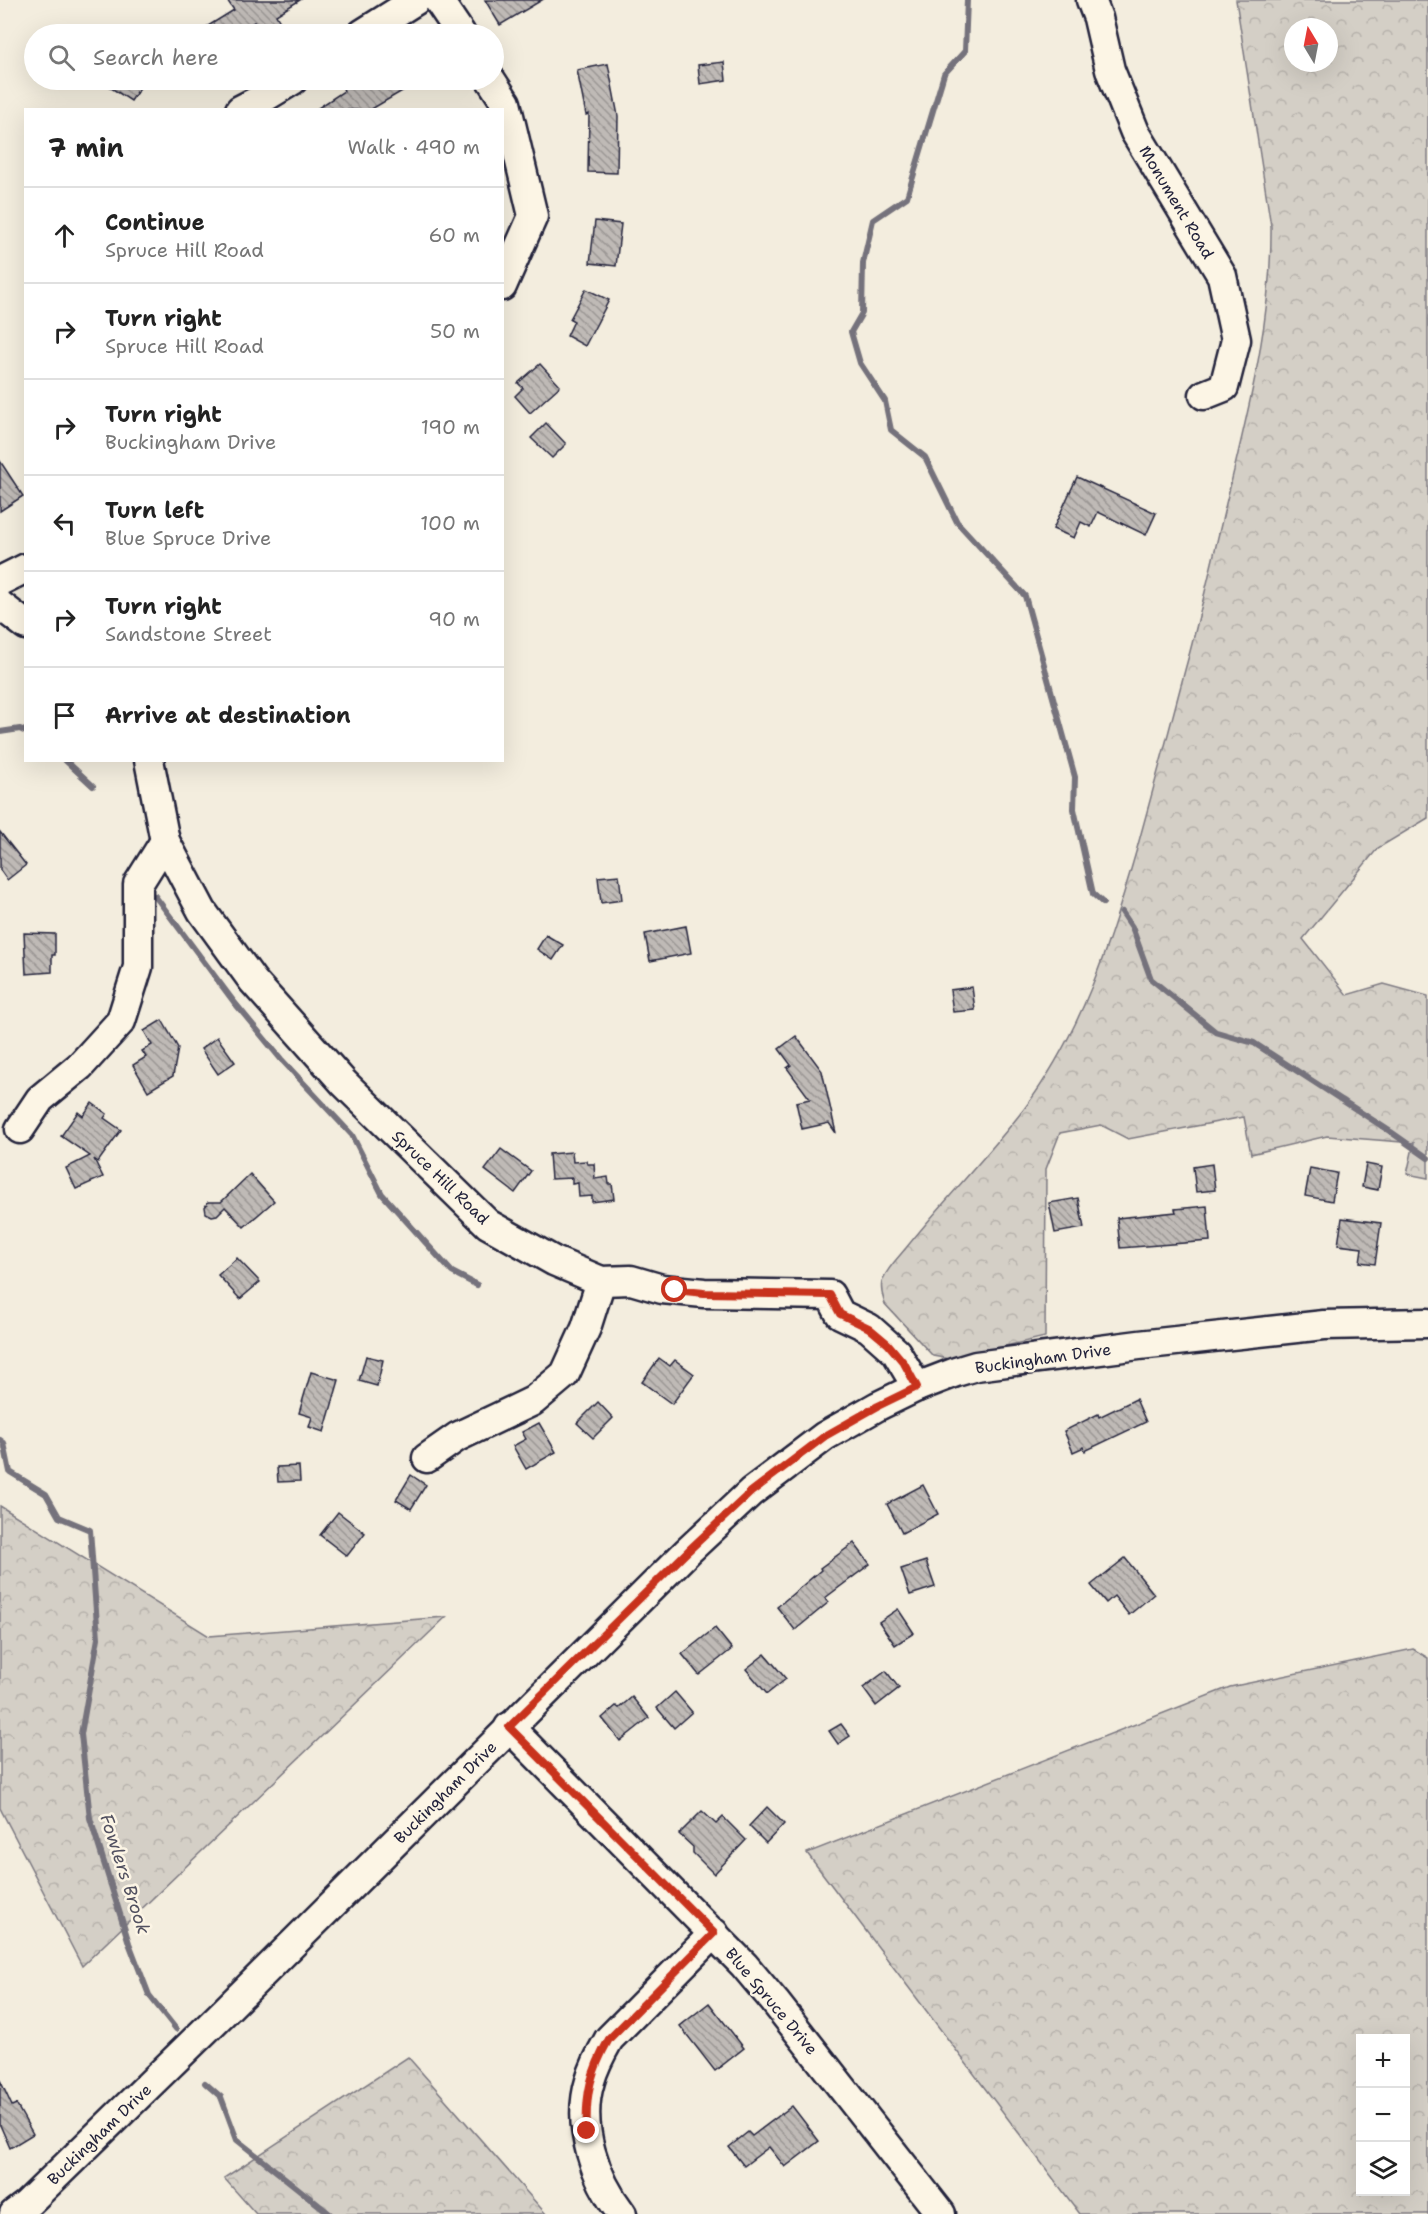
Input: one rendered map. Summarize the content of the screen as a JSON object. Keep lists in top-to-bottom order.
{
  "streets": {
    "street": [
      "Monument Road",
      "Spruce Hill Road",
      "Buckingham Drive",
      "Blue Spruce Drive"
    ]
  },
  "crossings": [
    ["Spruce Hill Road", "Buckingham Drive"],
    ["Buckingham Drive", "Blue Spruce Drive"]
  ],
  "water": ["Fowlers Brook"],
  "north": "top",
  "page": {
    "search": "Search here",
    "heading": ["7 min", "Walk · 490 m"],
    "list": [
      ["Continue", "Spruce Hill Road", "60 m"],
      ["Turn right", "Spruce Hill Road", "50 m"],
      ["Turn right", "Buckingham Drive", "190 m"],
      ["Turn left", "Blue Spruce Drive", "100 m"],
      ["Turn right", "Sandstone Street", "90 m"],
      "Arrive at destination"
    ],
    "map_buttons": ["+", "−"]
  }
}
